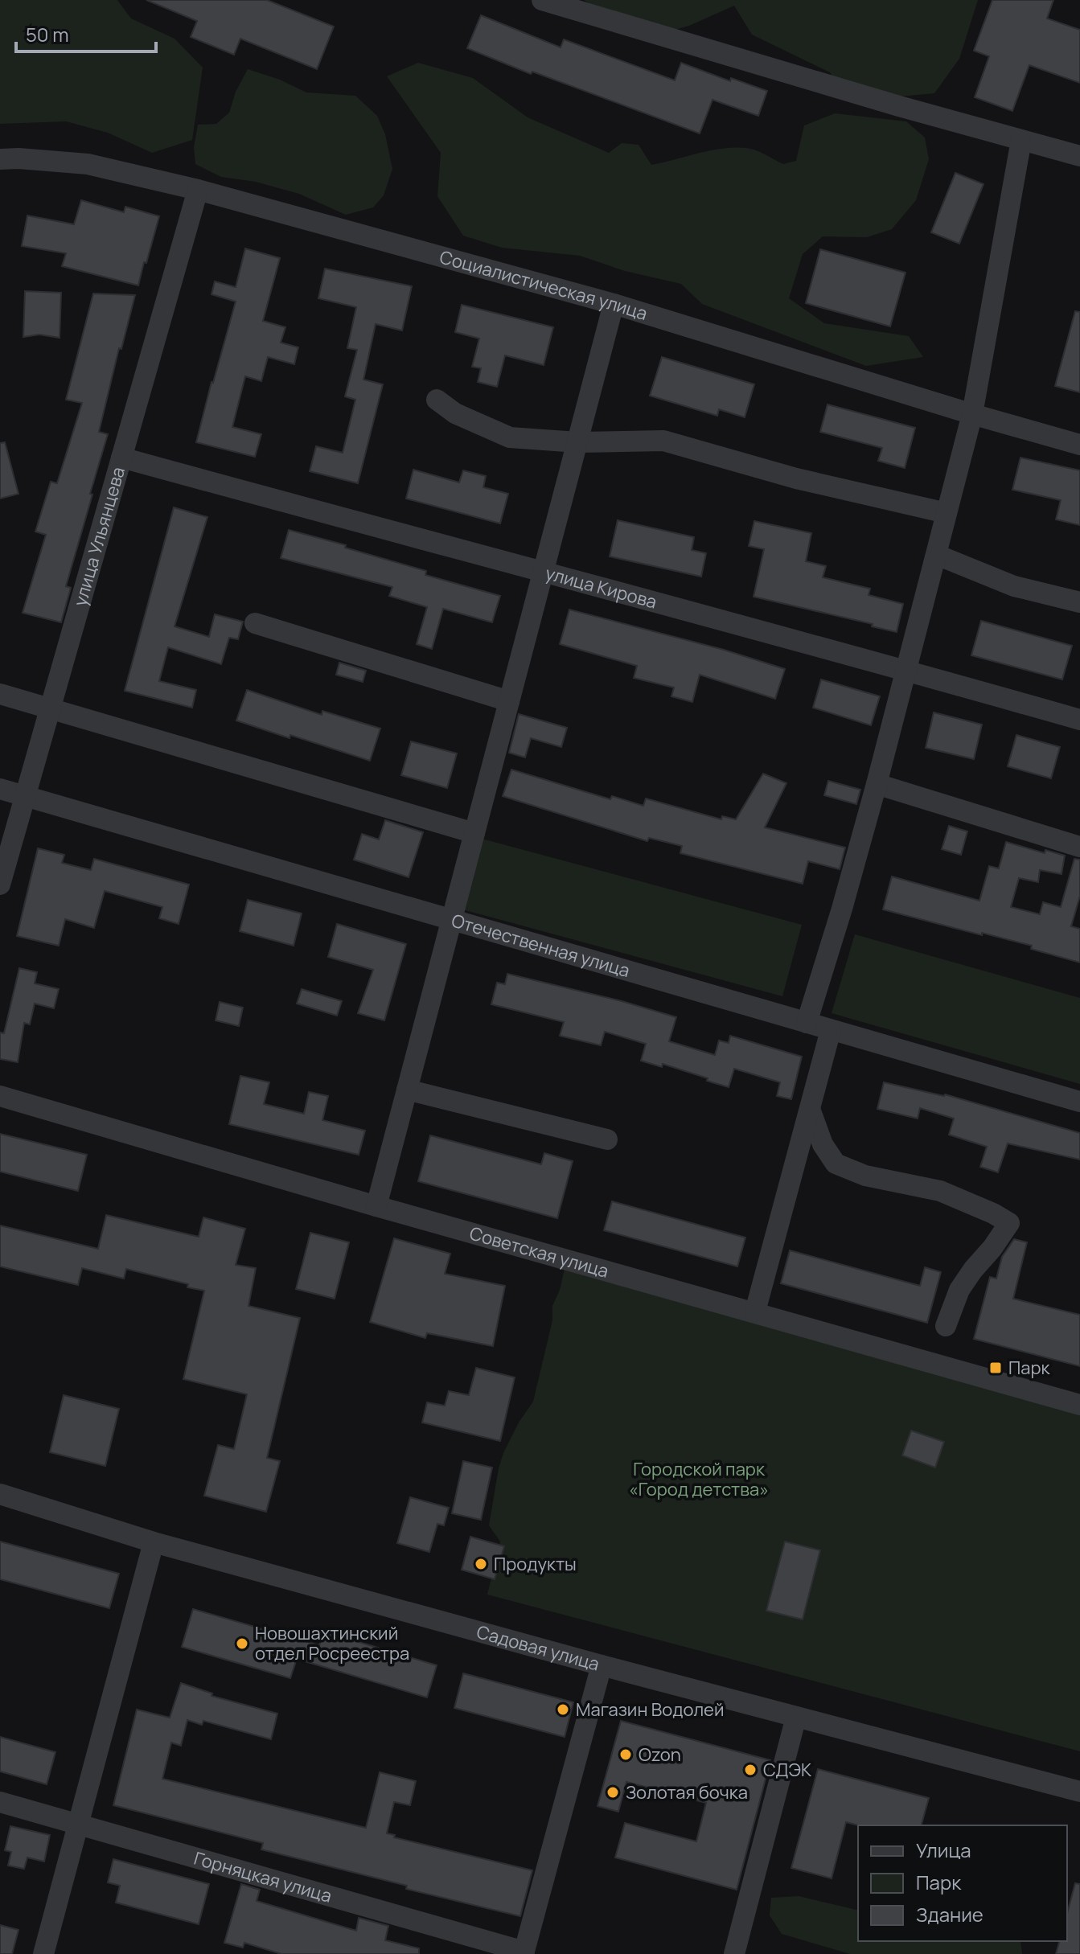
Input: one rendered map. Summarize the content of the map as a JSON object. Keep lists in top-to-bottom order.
{
  "streets": {
    "street": [
      "Социалистическая улица",
      "улица Ульянцева",
      "улица Кирова",
      "Отечественная улица",
      "Советская улица",
      "Садовая улица",
      "Горняцкая улица"
    ]
  },
  "crossings": [
    ["Социалистическая улица", "улица Ульянцева"],
    ["улица Ульянцева", "улица Кирова"],
    ["улица Ульянцева", "Отечественная улица"]
  ],
  "parks": ["Городской парк «Город детства»"],
  "places": {
    "transit": ["Парк"],
    "other": [
      "Продукты",
      "Новошахтинский отдел Росреестра",
      "Магазин Водолей",
      "Ozon",
      "СДЭК",
      "Золотая бочка"
    ]
  },
  "legend": ["Улица", "Парк", "Здание"],
  "scale_bar": "50 m"
}
